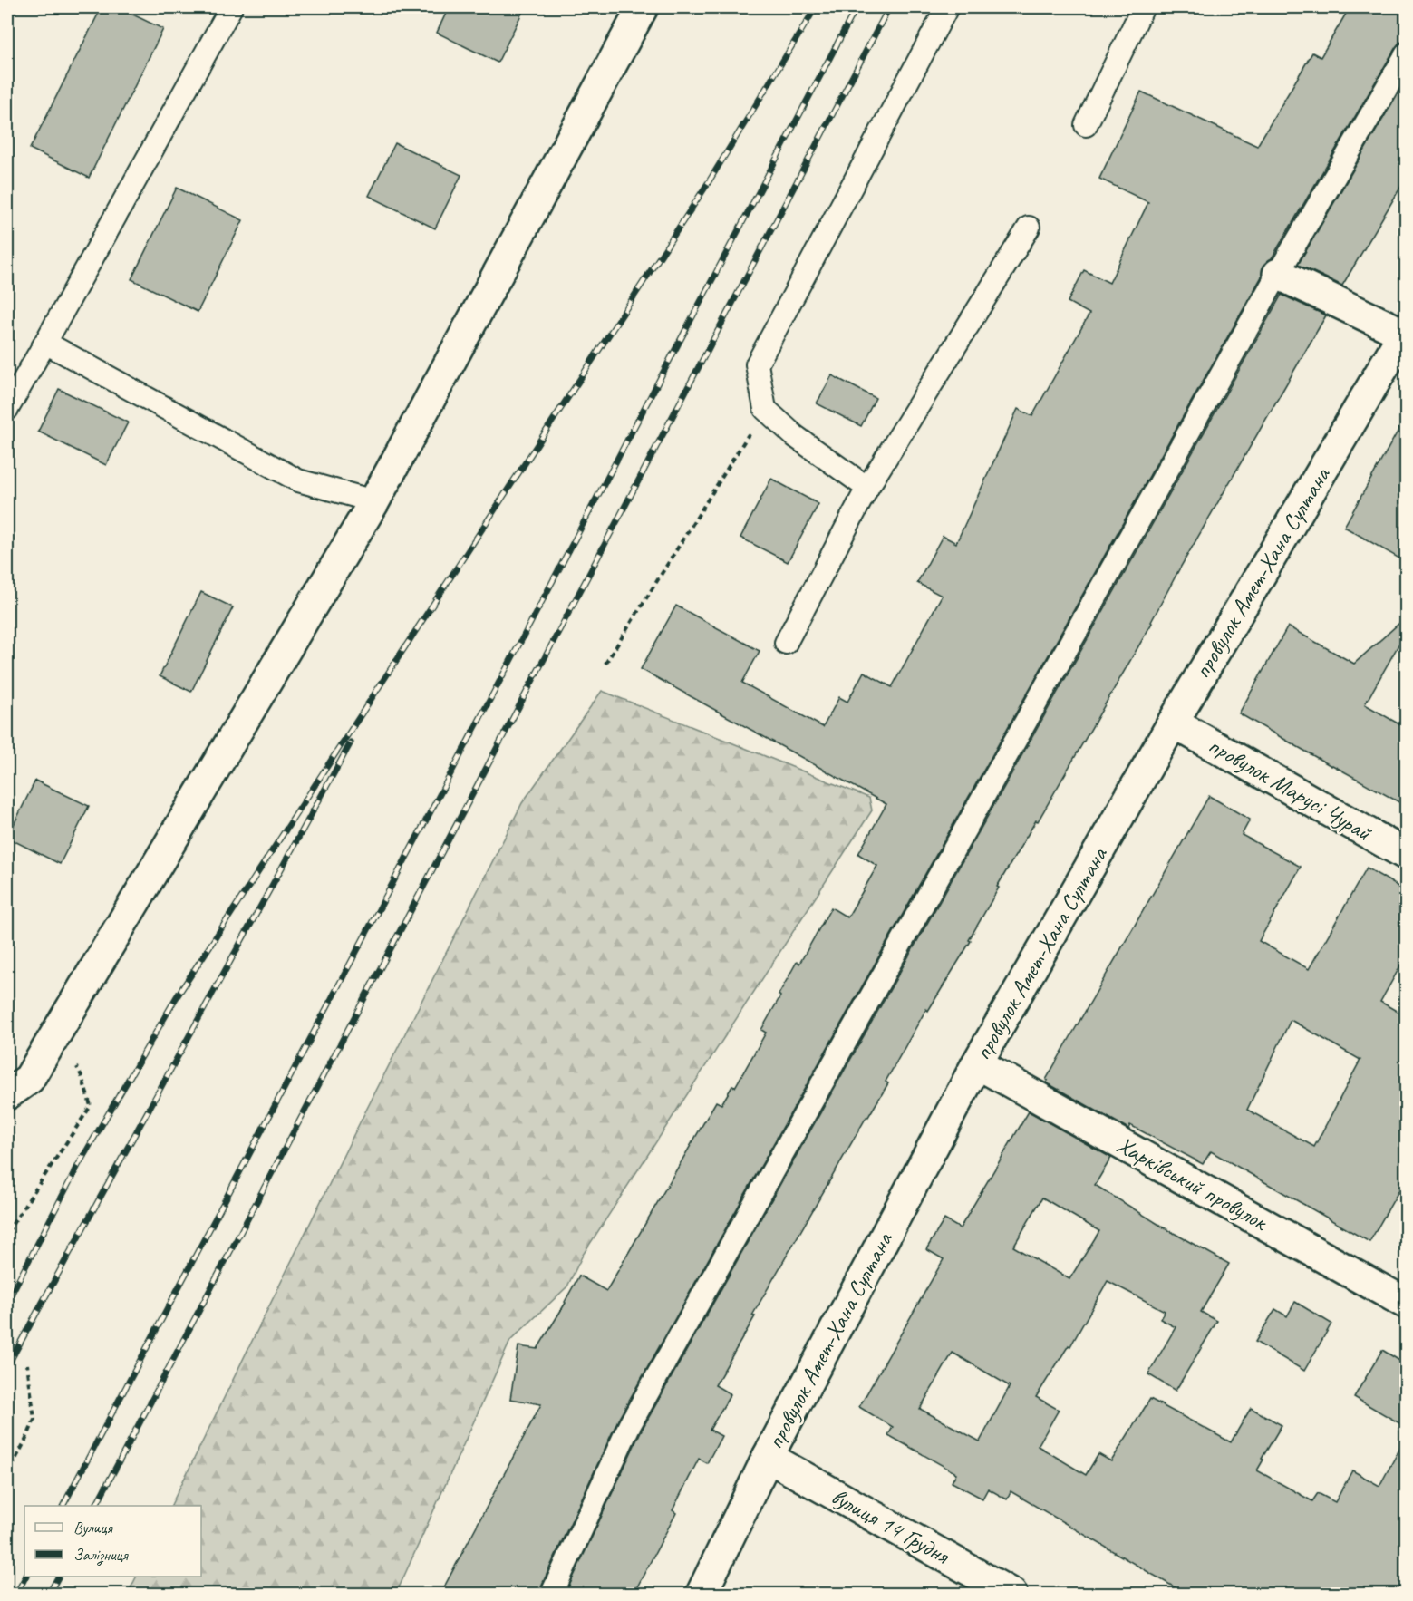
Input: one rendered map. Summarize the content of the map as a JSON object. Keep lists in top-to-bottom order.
{
  "streets": {
    "street": [
      "провулок Амет-Хана Султана",
      "провулок Марусі Чурай",
      "Харківський провулок",
      "вулиця 14 Грудня"
    ]
  },
  "crossings": [
    ["провулок Амет-Хана Султана", "провулок Марусі Чурай"],
    ["провулок Амет-Хана Султана", "Харківський провулок"],
    ["провулок Амет-Хана Султана", "вулиця 14 Грудня"]
  ],
  "legend": ["Вулиця", "Залізниця"]
}
